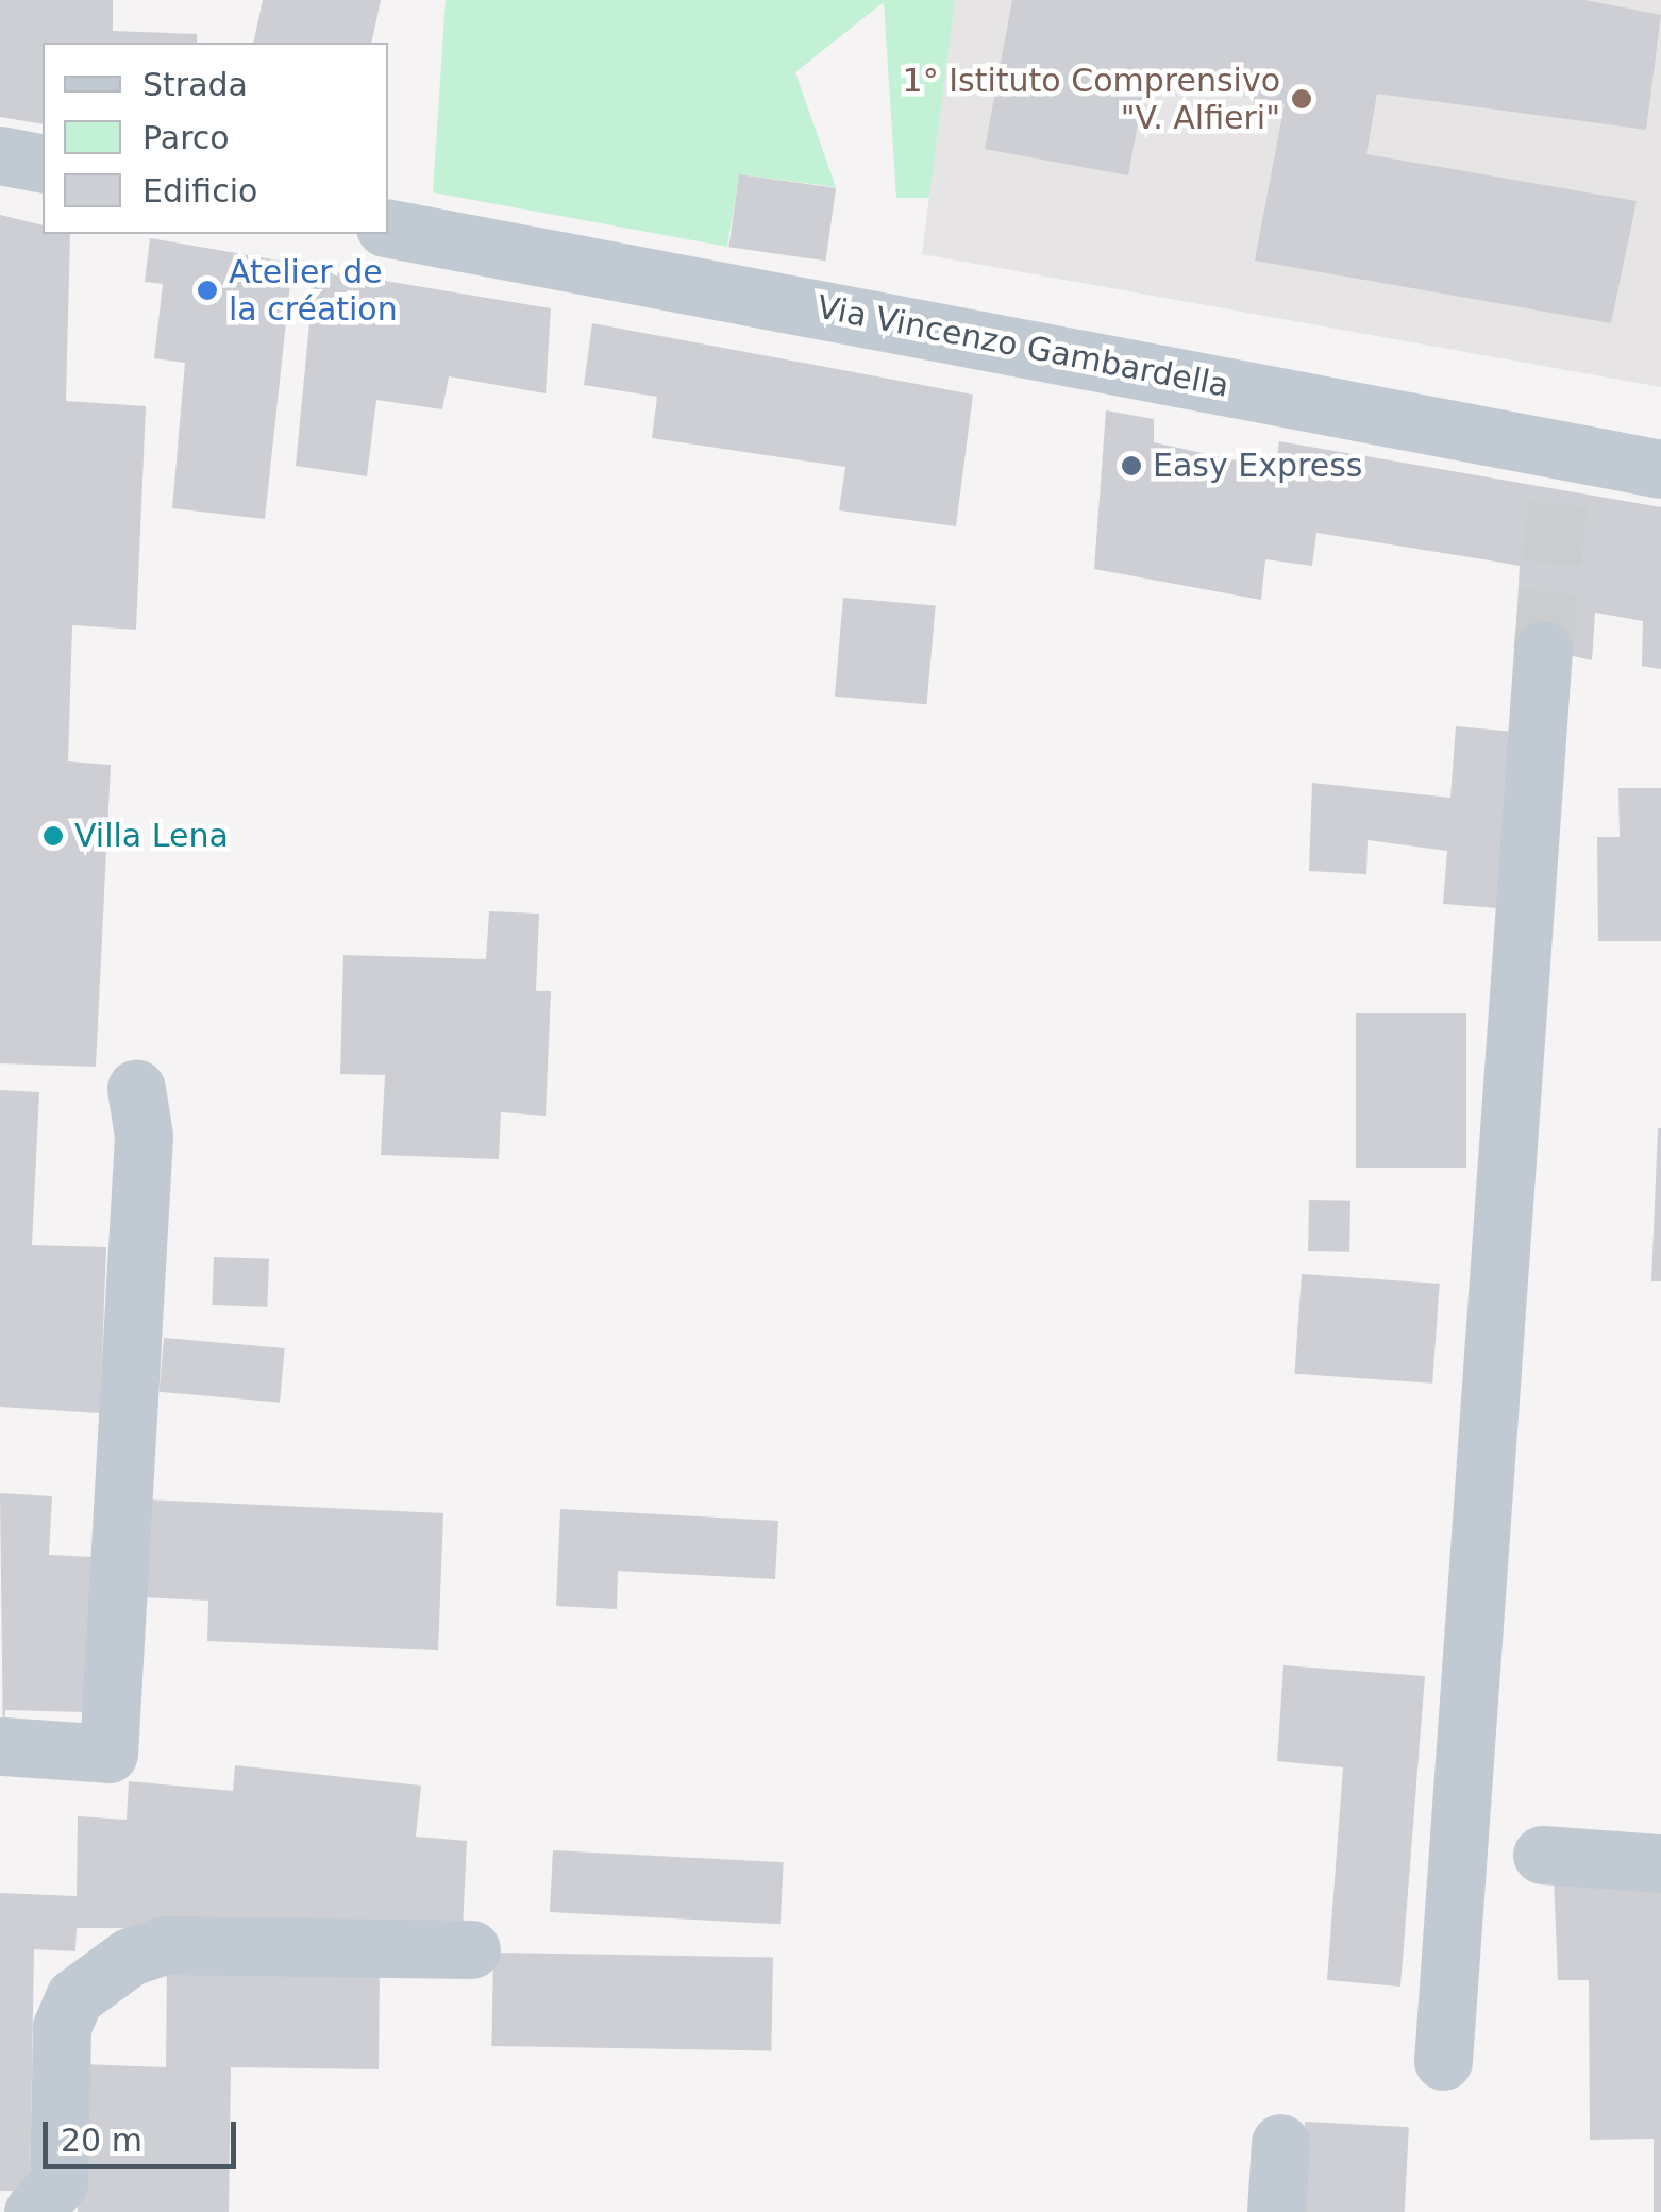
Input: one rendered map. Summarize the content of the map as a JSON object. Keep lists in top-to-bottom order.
{
  "streets": {
    "street": ["Via Vincenzo Gambardella"]
  },
  "places": [
    "1° Istituto Comprensivo \"V. Alfieri\"",
    "Atelier de la création",
    "Easy Express",
    "Villa Lena"
  ],
  "legend": ["Strada", "Parco", "Edificio"],
  "scale_bar": "20 m"
}
